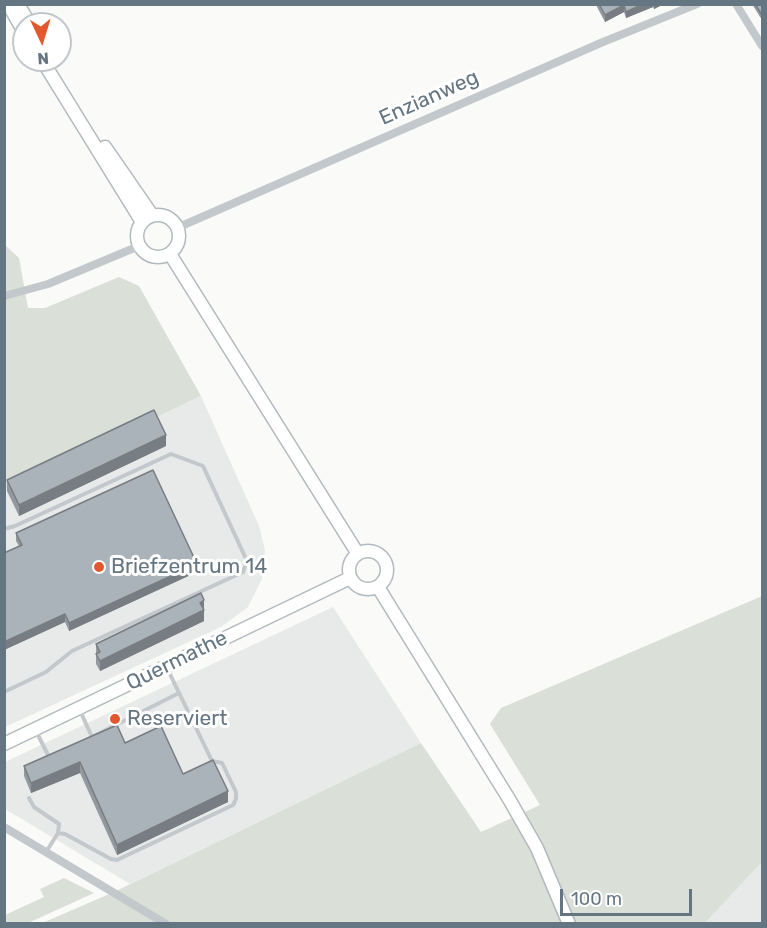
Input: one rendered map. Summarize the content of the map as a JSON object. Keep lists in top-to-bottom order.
{
  "streets": {
    "main road": ["Quermathe"],
    "street": ["Enzianweg"]
  },
  "places": ["Briefzentrum 14", "Reserviert"],
  "scale_bar": "100 m",
  "north": "bottom"
}
